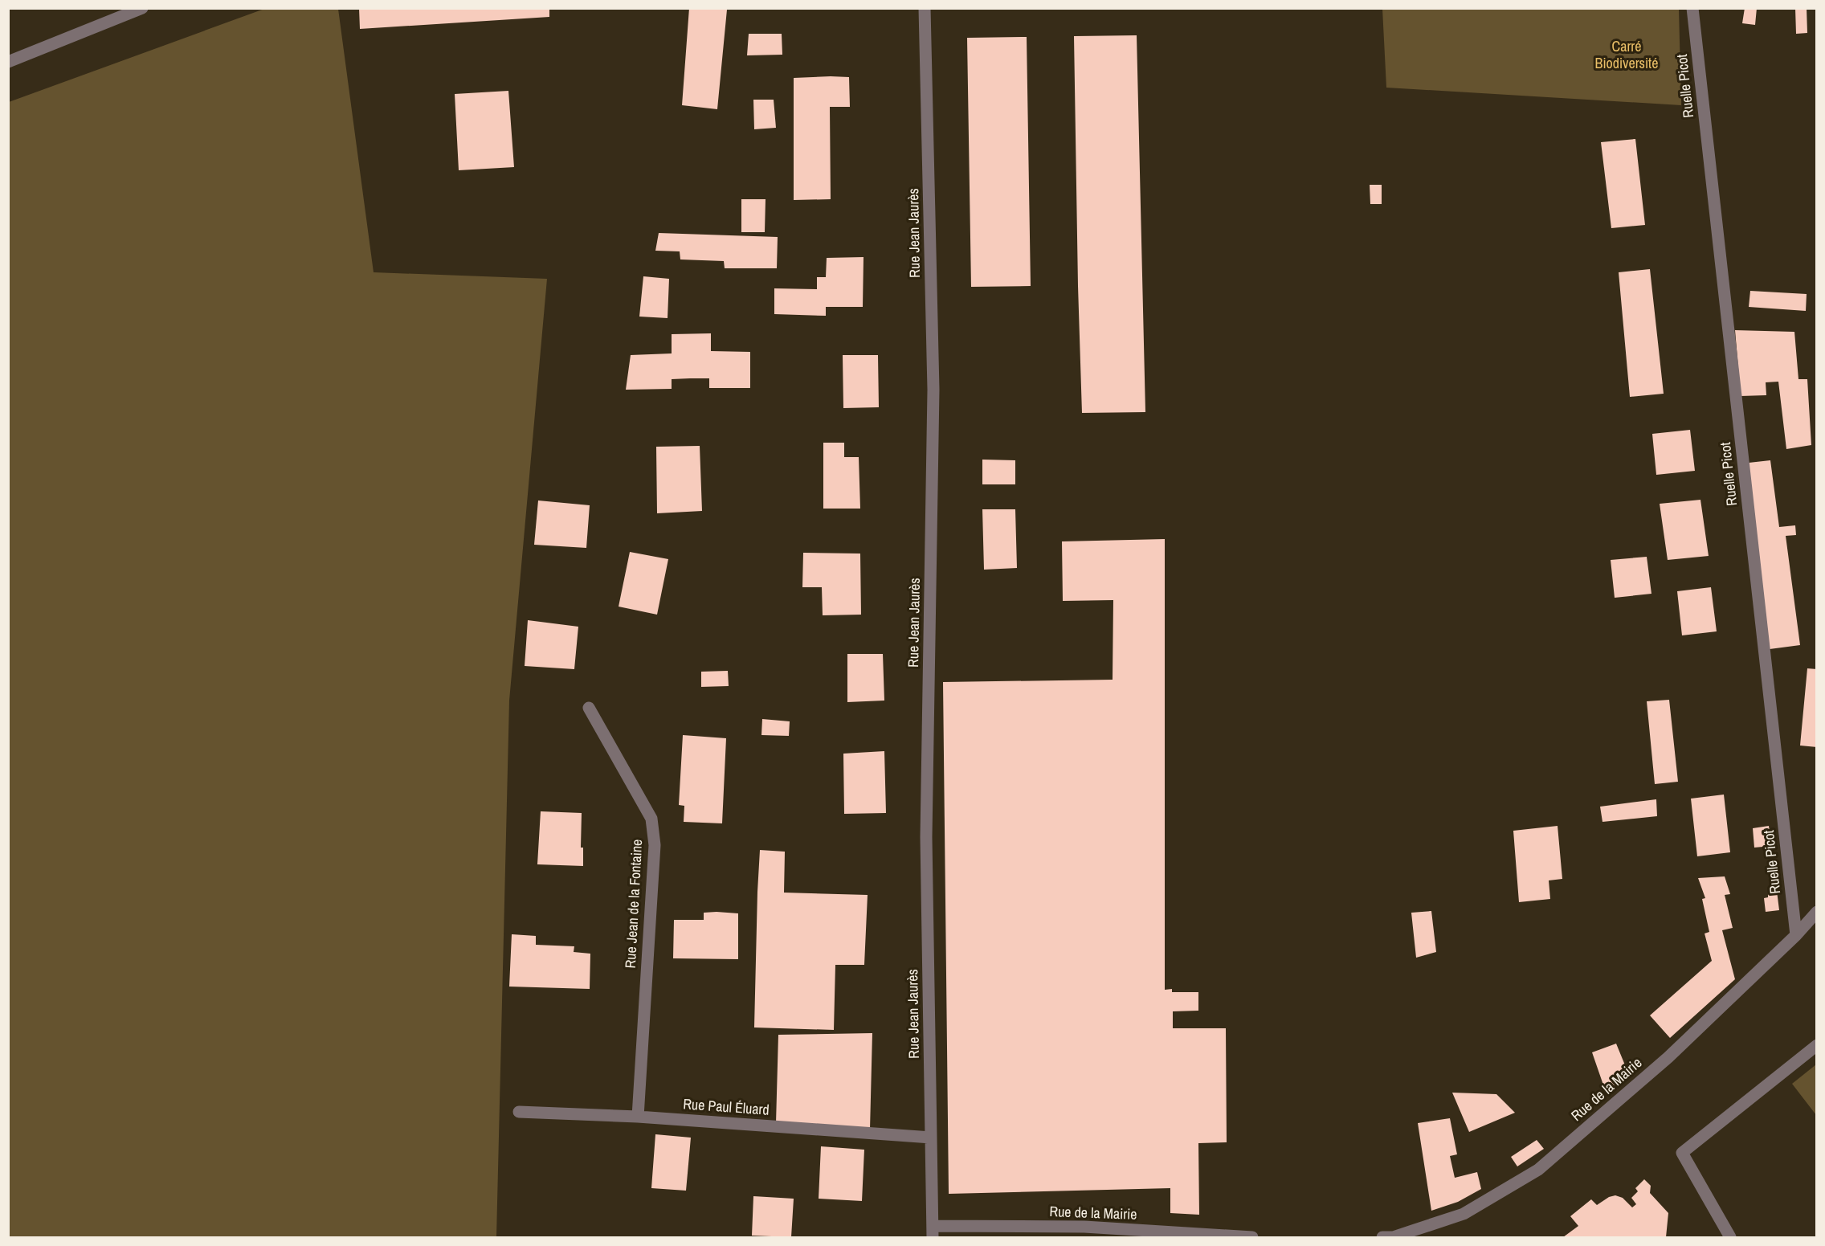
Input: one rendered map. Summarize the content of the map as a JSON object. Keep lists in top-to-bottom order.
{
  "streets": {
    "street": [
      "Ruelle Picot",
      "Rue Jean Jaurès",
      "Rue Jean de la Fontaine",
      "Rue de la Mairie",
      "Rue Paul Éluard"
    ]
  },
  "crossings": [
    ["Ruelle Picot", "Rue de la Mairie"],
    ["Rue Jean Jaurès", "Rue de la Mairie"],
    ["Rue Jean Jaurès", "Rue Paul Éluard"],
    ["Rue Jean de la Fontaine", "Rue Paul Éluard"]
  ],
  "parks": ["Carré Biodiversité"]
}
